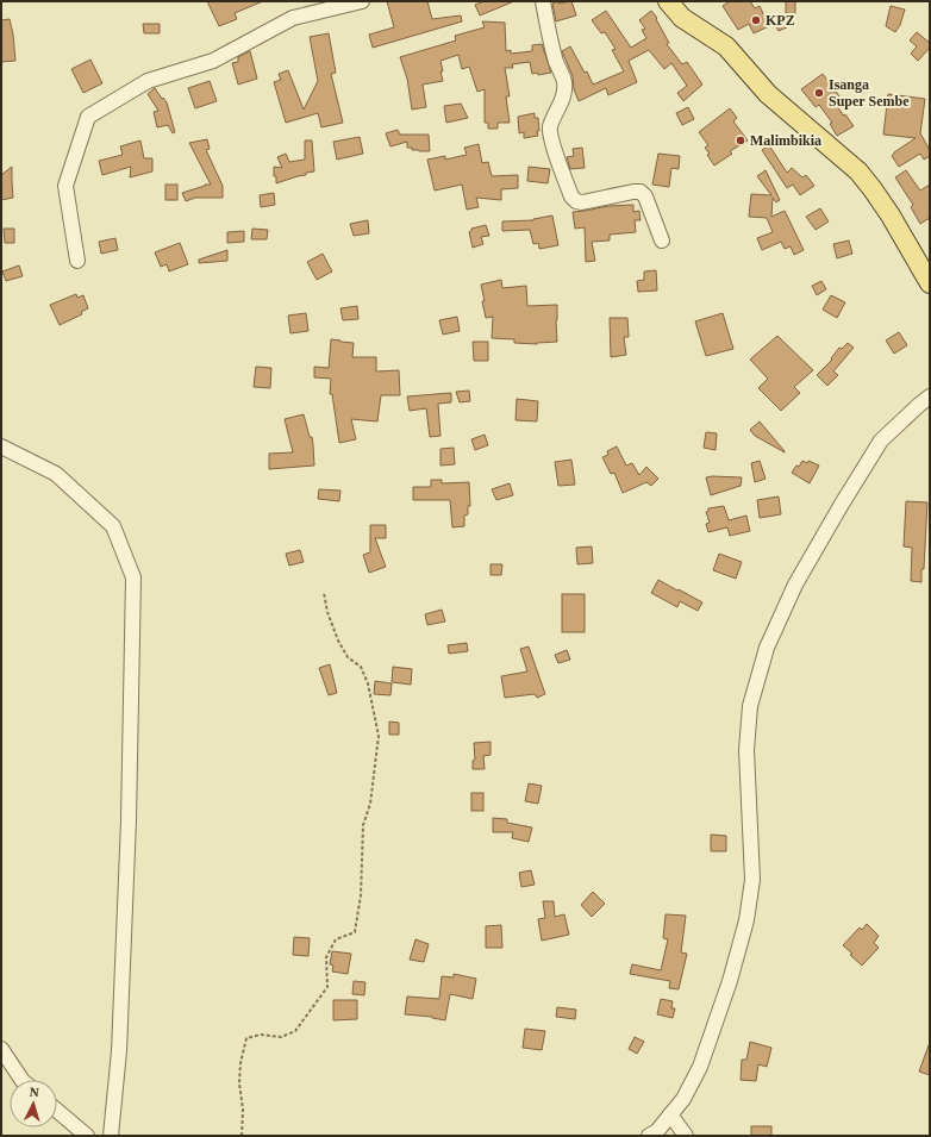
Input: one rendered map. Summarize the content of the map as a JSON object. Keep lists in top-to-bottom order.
{
  "places": ["KPZ", "Isanga Super Sembe", "Malimbikia"],
  "north": "top"
}
